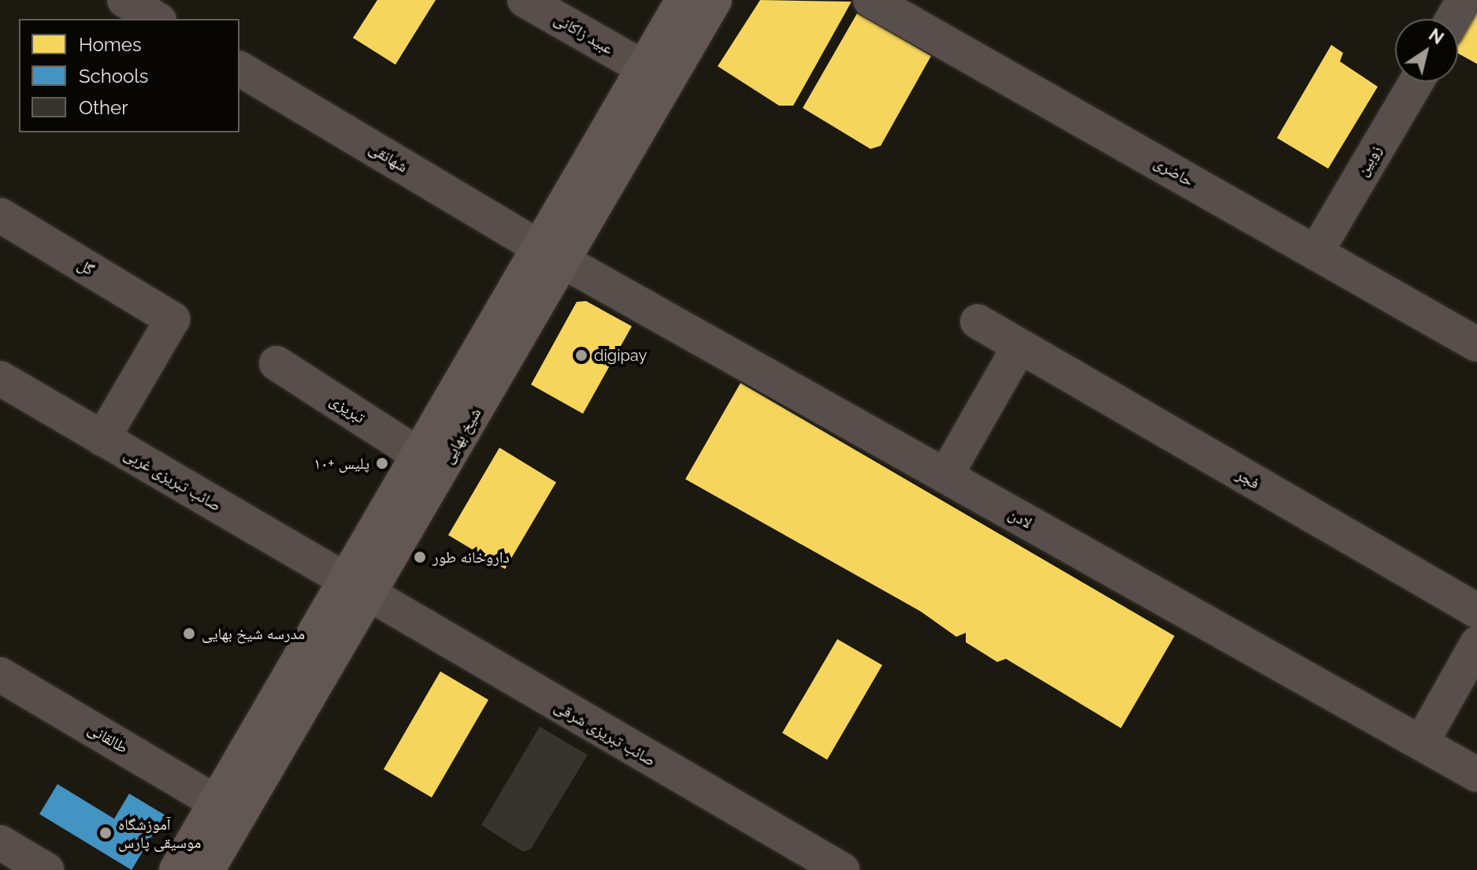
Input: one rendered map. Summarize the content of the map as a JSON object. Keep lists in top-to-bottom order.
{
  "streets": {
    "main road": ["شیخ بهایی"],
    "street": [
      "عبید زاکانی",
      "شهانقی",
      "زوبین",
      "حاضری",
      "گل",
      "تبریزی",
      "فجر",
      "صائب تبریزی غربی",
      "لادن",
      "صائب تبریزی شرقی",
      "طالقانی"
    ]
  },
  "crossings": [
    ["عبید زاکانی", "شیخ بهایی"],
    ["شهانقی", "شیخ بهایی"],
    ["شهانقی", "لادن"],
    ["زوبین", "حاضری"],
    ["گل", "صائب تبریزی غربی"],
    ["تبریزی", "شیخ بهایی"],
    ["شیخ بهایی", "صائب تبریزی غربی"],
    ["شیخ بهایی", "لادن"],
    ["شیخ بهایی", "صائب تبریزی شرقی"],
    ["شیخ بهایی", "طالقانی"],
    ["صائب تبریزی غربی", "صائب تبریزی شرقی"]
  ],
  "places": [
    "digipay",
    "پلیس +۱۰",
    "داروخانه طور",
    "مدرسه شیخ بهایی",
    "آموزشگاه موسیقی پارس"
  ],
  "legend": ["Homes", "Schools", "Other"],
  "north": "top right"
}
